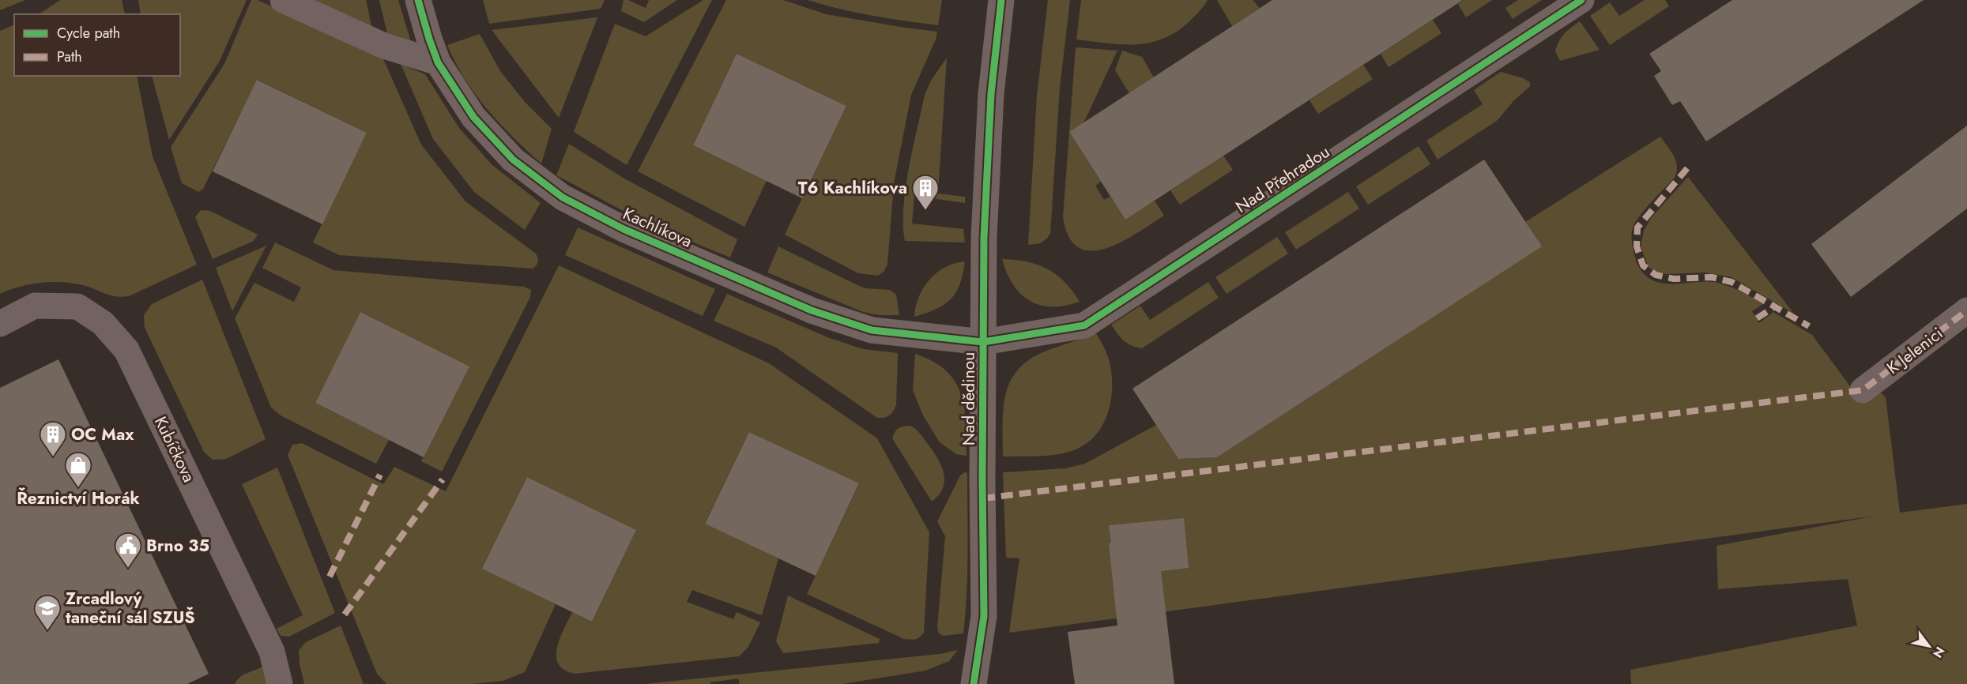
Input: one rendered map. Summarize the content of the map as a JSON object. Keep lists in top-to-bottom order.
{
  "streets": {
    "street": [
      "Nad Přehradou",
      "Kachlíkova",
      "K Jelenici",
      "Nad dědinou",
      "Kubíčkova"
    ]
  },
  "crossings": [
    ["Nad Přehradou", "Kachlíkova"],
    ["Nad Přehradou", "Nad dědinou"],
    ["Kachlíkova", "Nad dědinou"]
  ],
  "places": {
    "building": ["T6 Kachlíkova", "OC Max"],
    "shop": ["Řeznictví Horák"],
    "public building": ["Brno 35"],
    "school or university": ["Zrcadlový taneční sál SZUŠ"]
  },
  "legend": ["Cycle path", "Path"],
  "north": "bottom right"
}
